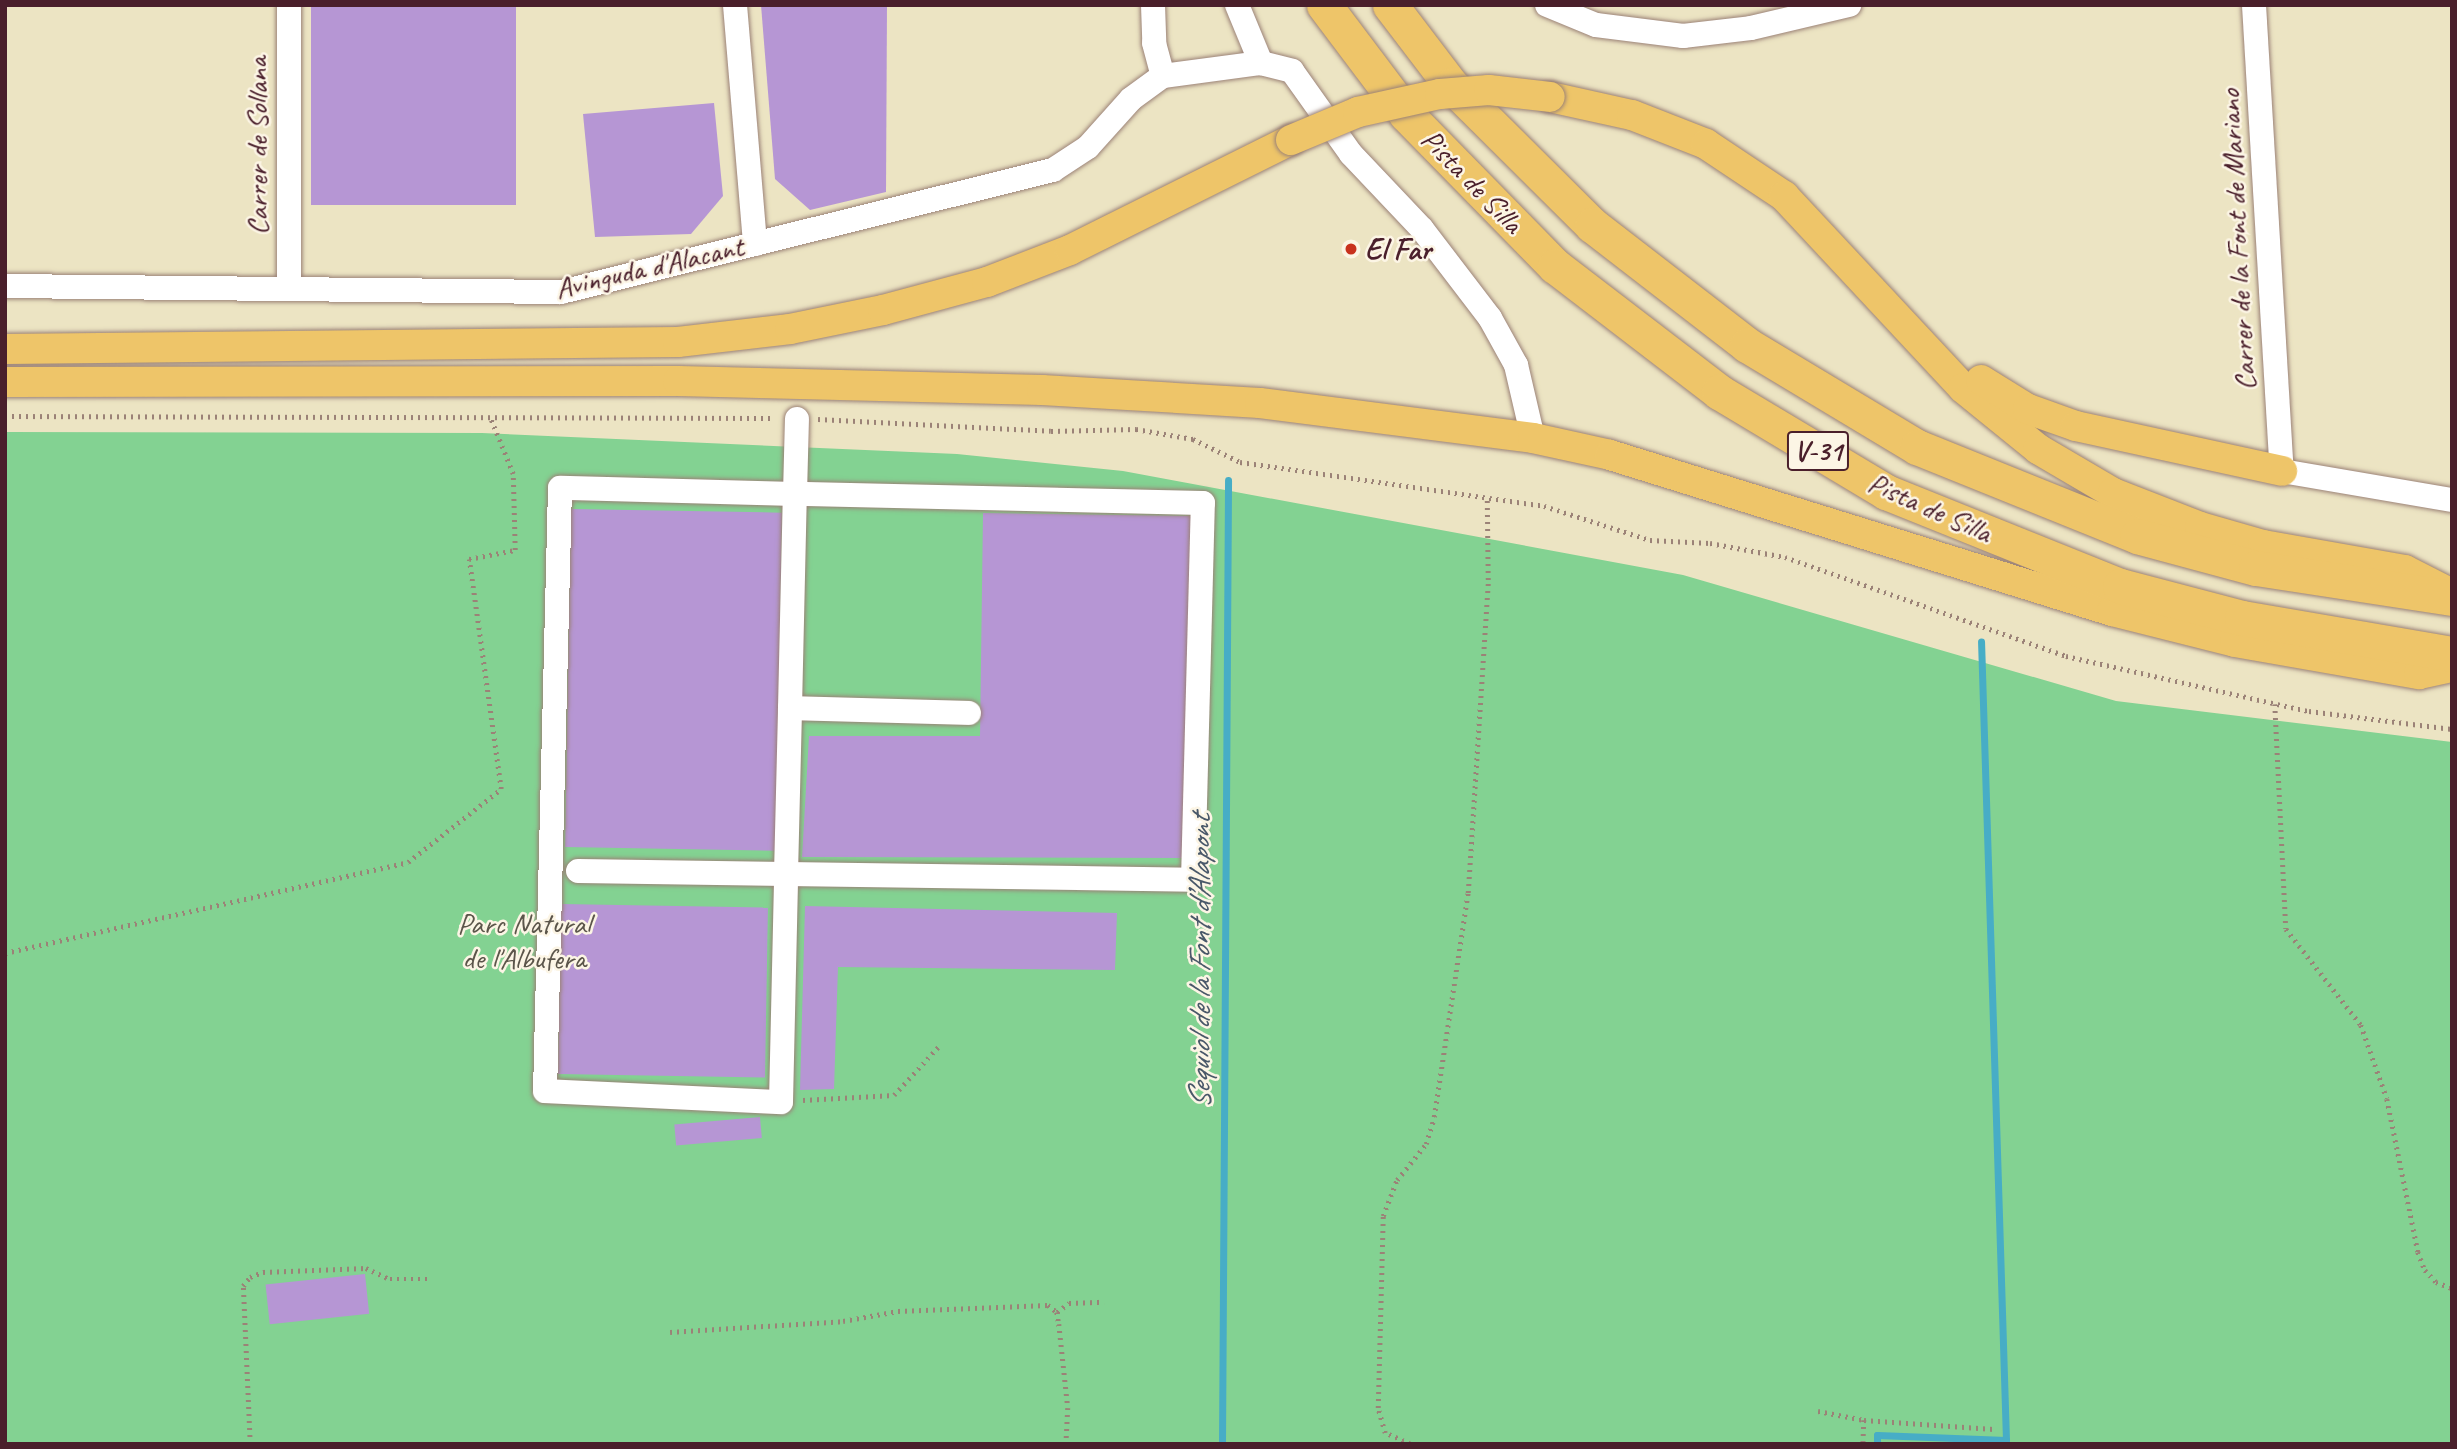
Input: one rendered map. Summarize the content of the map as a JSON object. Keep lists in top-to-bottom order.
{
  "streets": {
    "highway": ["Pista de Silla", "V-31"],
    "main road": ["Avinguda d'Alacant"],
    "street": ["Carrer de Sollana", "Carrer de la Font de Mariano"]
  },
  "crossings": [
    ["Carrer de Sollana", "Avinguda d'Alacant"]
  ],
  "water": ["Sequiol de la Font d’Alapont"],
  "parks": ["Parc Natural de l'Albufera"],
  "places": ["El Far"]
}
